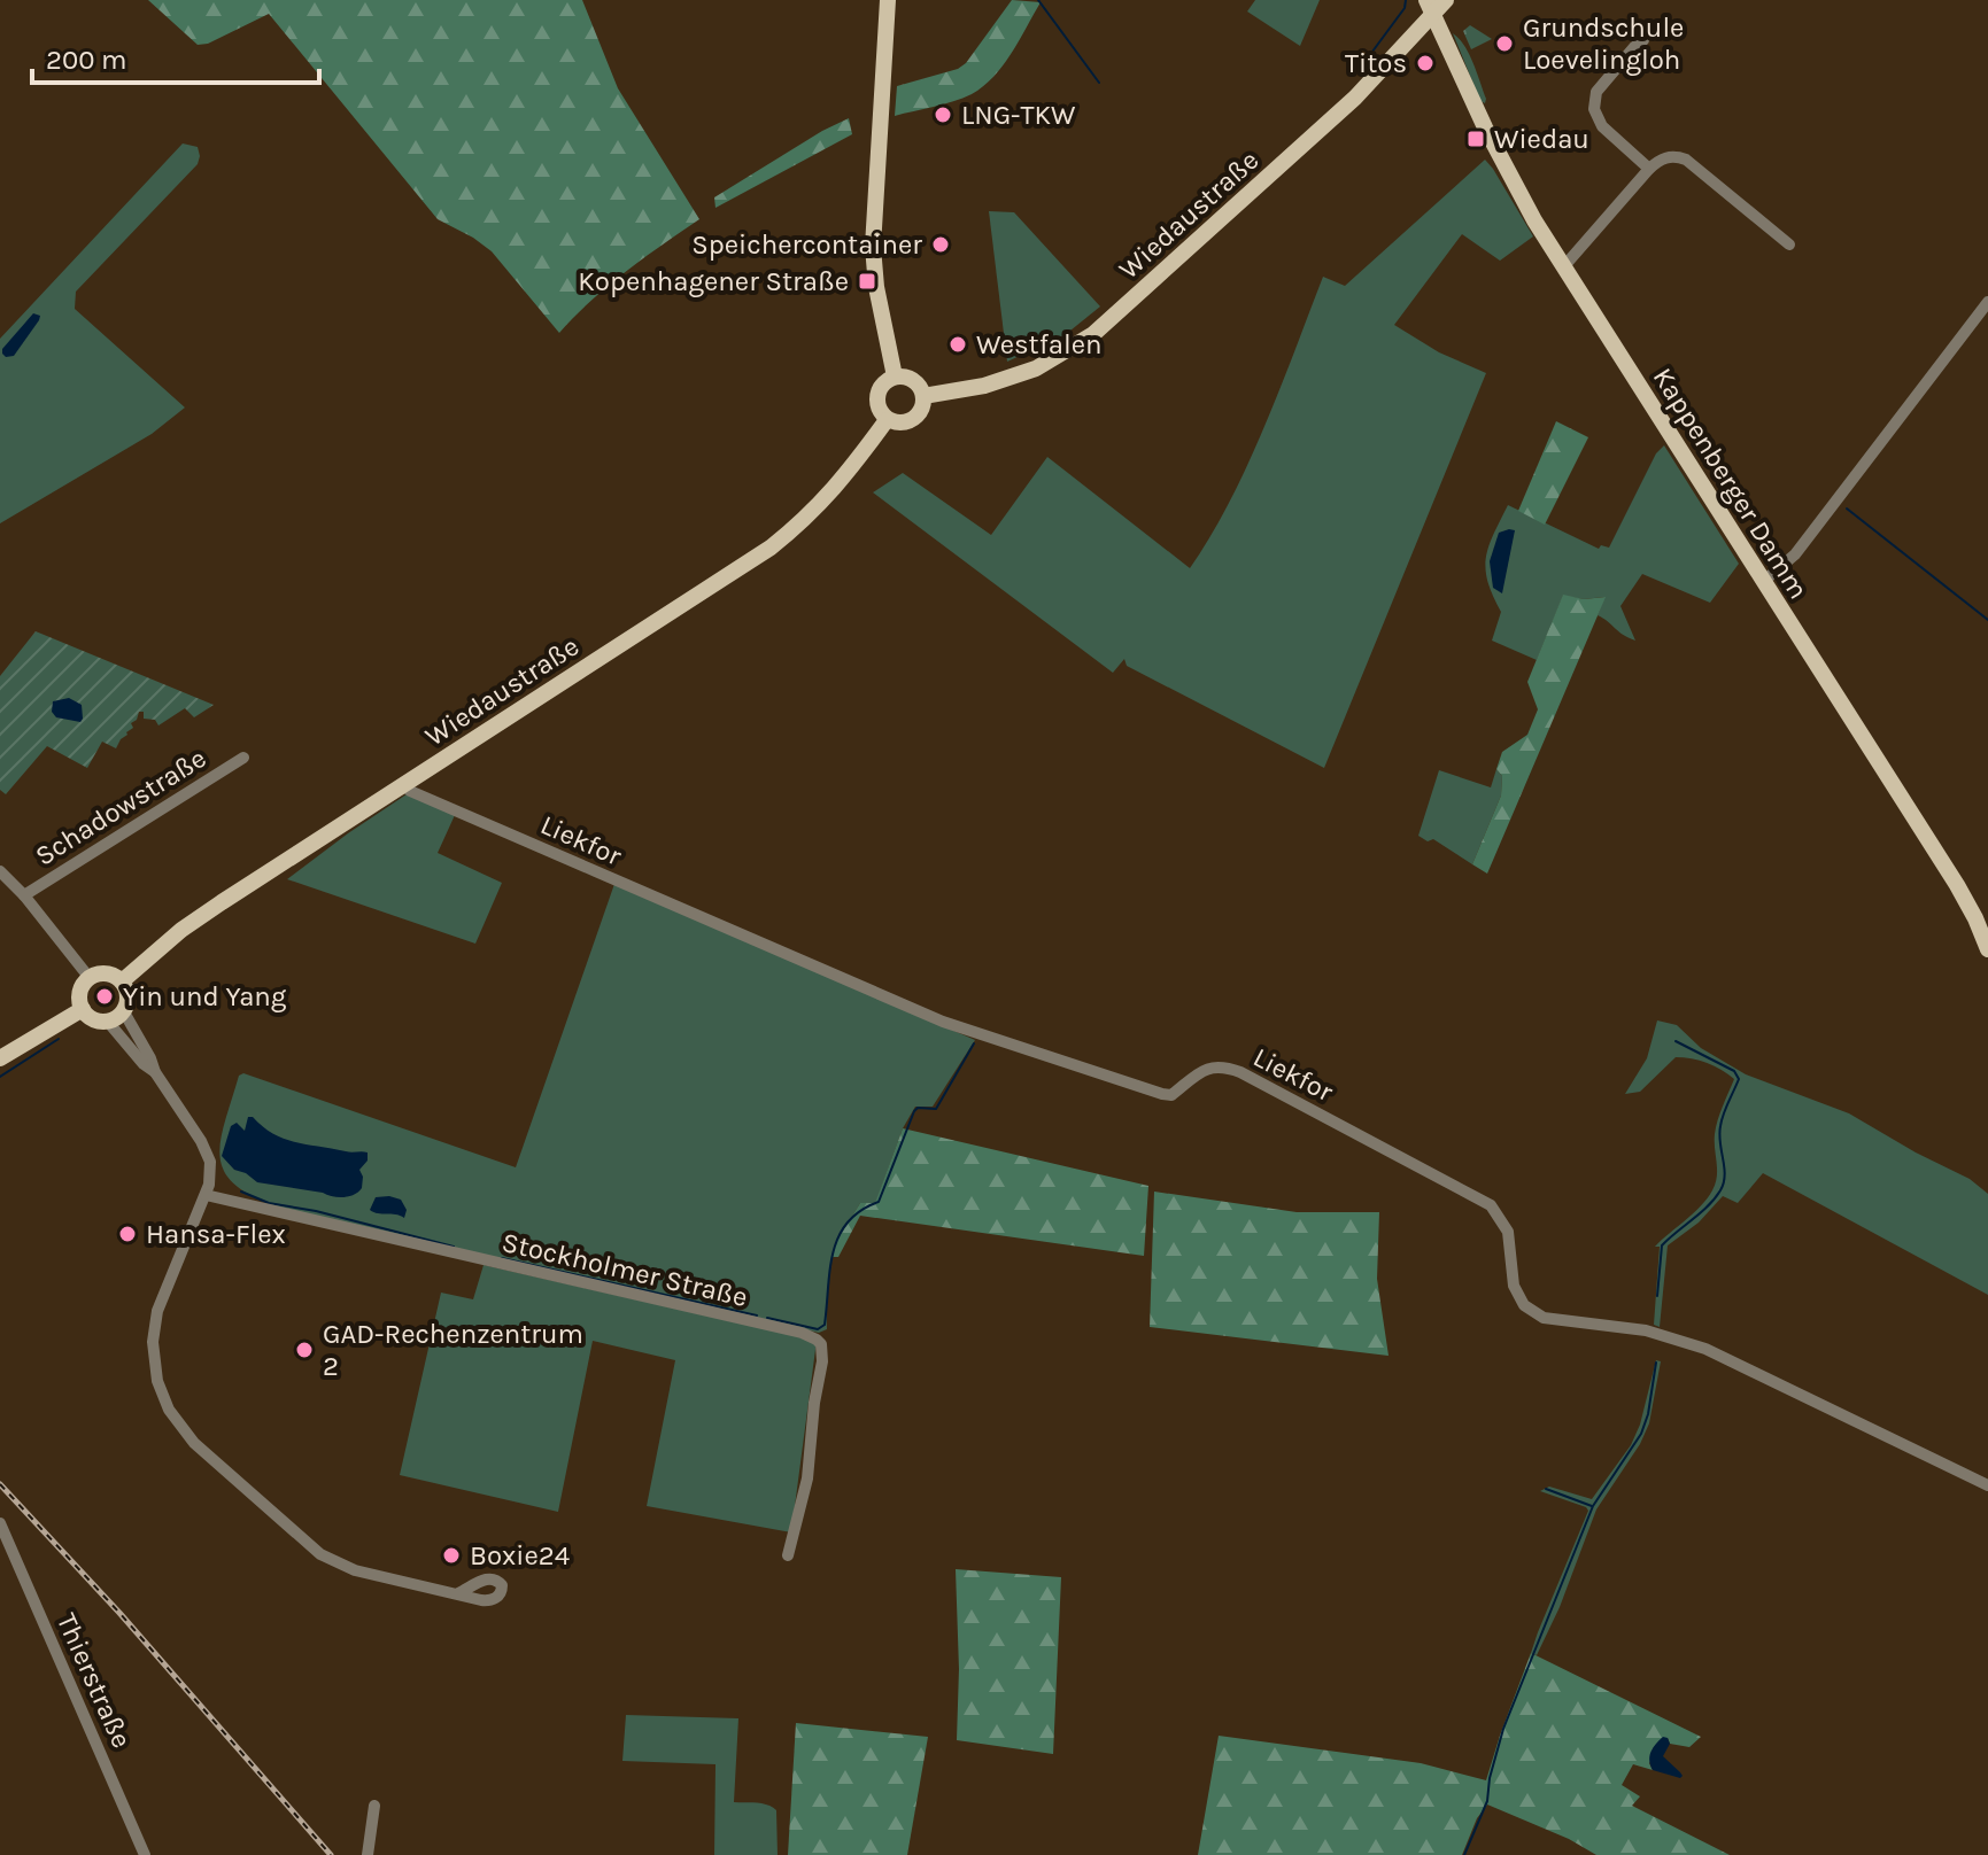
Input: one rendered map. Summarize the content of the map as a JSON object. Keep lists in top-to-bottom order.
{
  "streets": {
    "main road": ["Wiedaustraße", "Kappenberger Damm"],
    "street": [
      "Schadowstraße",
      "Liekfor",
      "Stockholmer Straße",
      "Thierstraße"
    ]
  },
  "crossings": [
    ["Wiedaustraße", "Kappenberger Damm"],
    ["Wiedaustraße", "Liekfor"]
  ],
  "places": {
    "other": [
      "Grundschule Loevelingloh",
      "Titos",
      "LNG-TKW",
      "Speichercontainer",
      "Westfalen",
      "Yin und Yang",
      "Hansa-Flex",
      "GAD-Rechenzentrum 2",
      "Boxie24"
    ],
    "transit": ["Wiedau", "Kopenhagener Straße"]
  },
  "scale_bar": "200 m"
}
